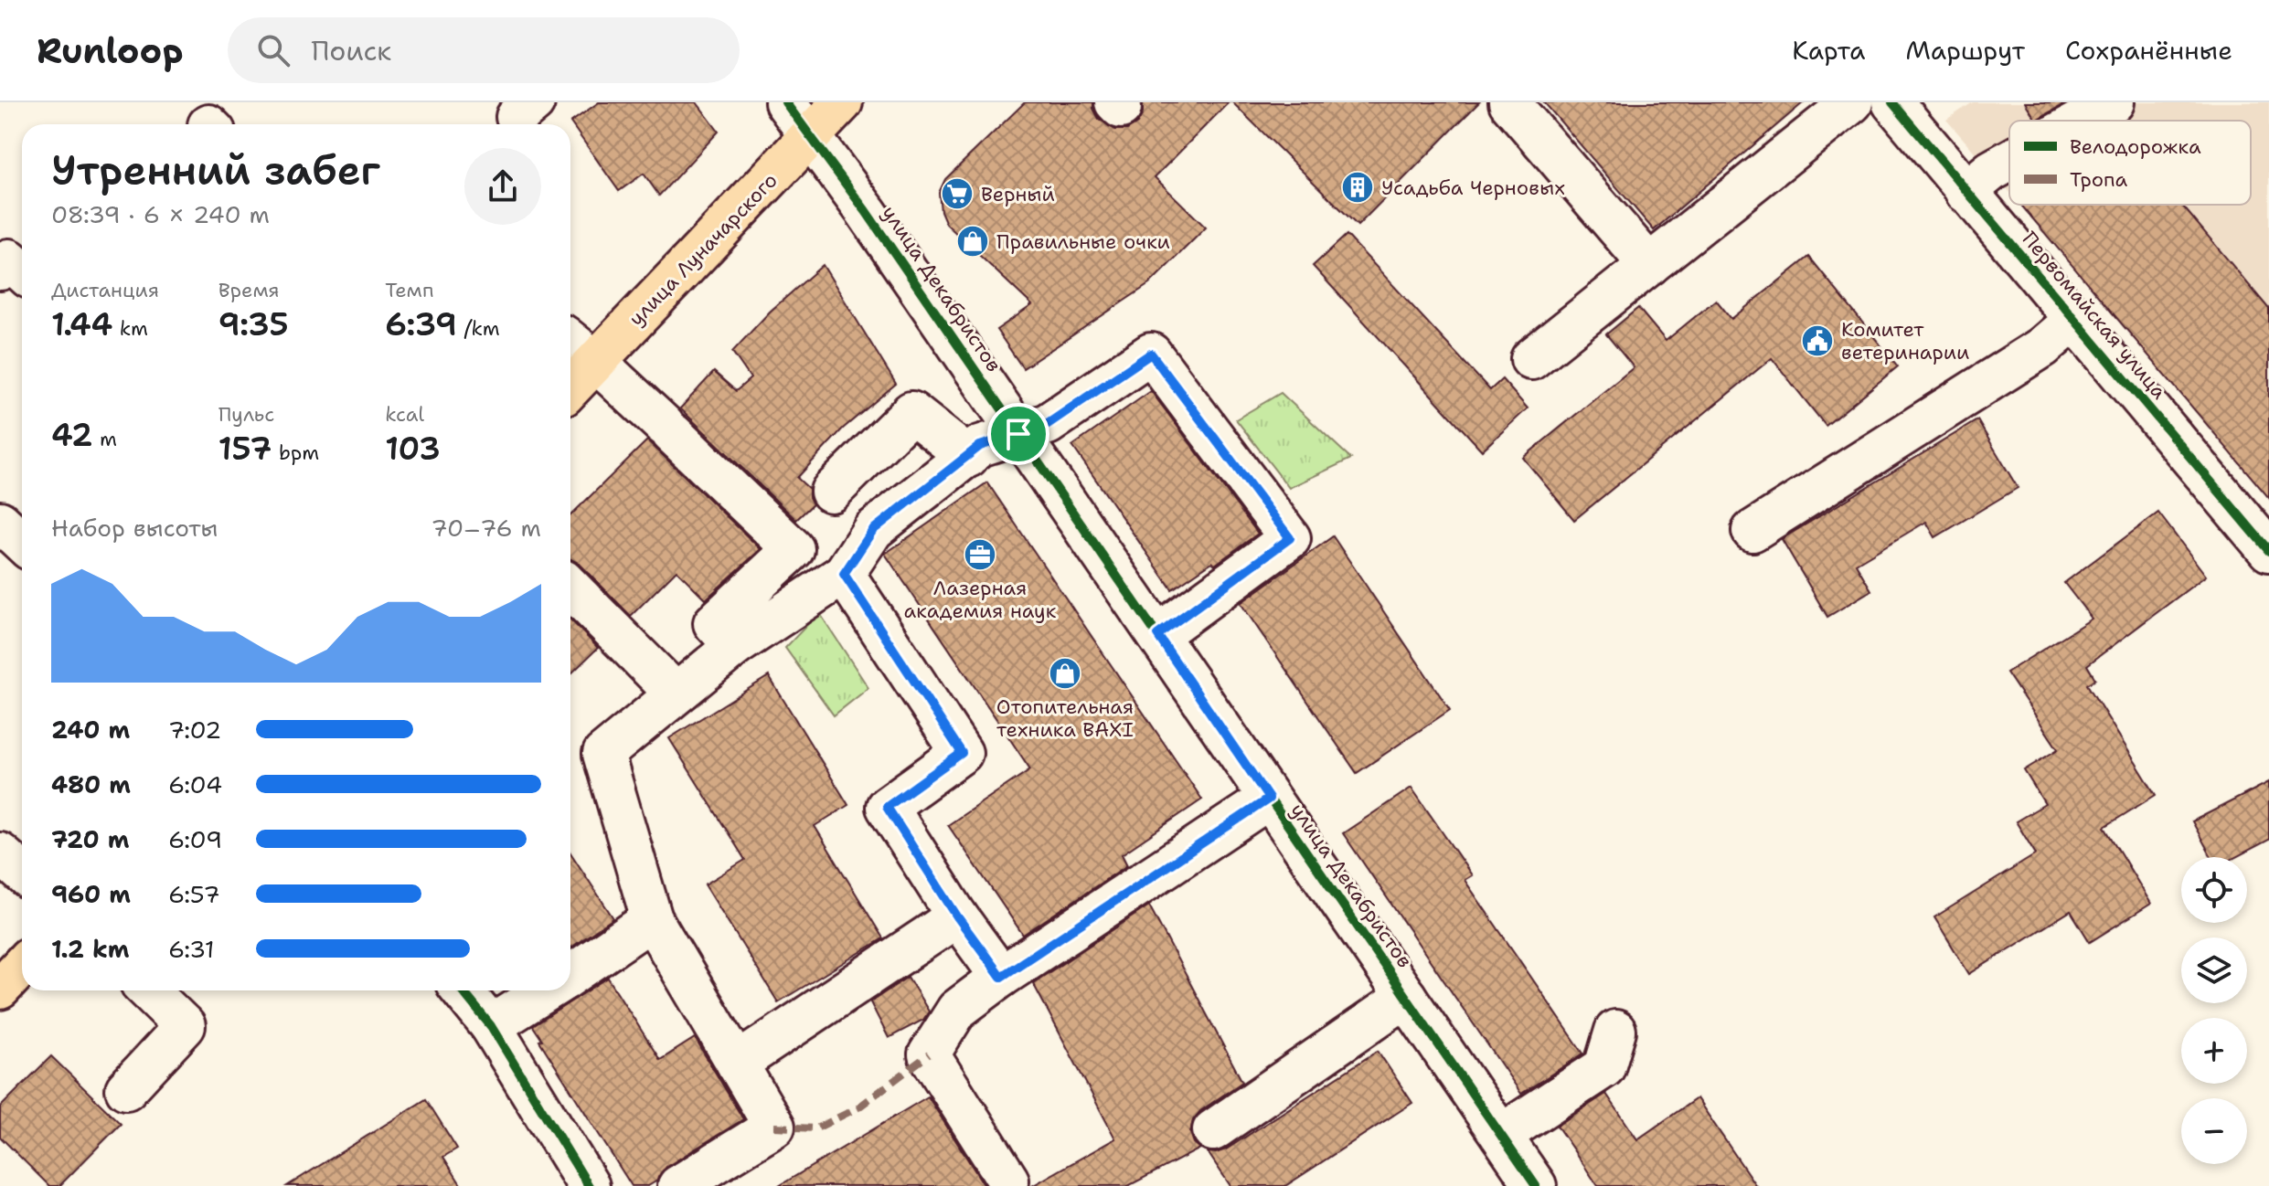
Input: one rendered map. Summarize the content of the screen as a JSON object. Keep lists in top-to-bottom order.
{
  "streets": {
    "main road": ["улица Луначарского"],
    "street": ["улица Декабристов", "Первомайская улица"]
  },
  "crossings": [
    ["улица Луначарского", "улица Декабристов"]
  ],
  "places": {
    "building": ["Усадьба Черновых"],
    "supermarket": ["Верный"],
    "shop": ["Правильные очки", "Отопительная техника BAXI"],
    "public building": ["Комитет ветеринарии"],
    "office": ["Лазерная академия наук"]
  },
  "legend": ["Велодорожка", "Тропа"],
  "page": {
    "header": "Runloop",
    "search": "Поиск",
    "nav": ["Карта", "Маршрут", "Сохранённые"],
    "heading": ["Утренний забег", "08:39 · 6 × 240 m"],
    "stats": [
      ["Дистанция", "1.44 km"],
      ["Время", "9:35"],
      ["Темп", "6:39 /km"],
      ["42 m"],
      ["Пульс", "157 bpm"],
      ["kcal", "103"]
    ],
    "chart": ["Набор высоты", "70–76 m"],
    "list": [
      {
        "name": "240 m",
        "note": "7:02"
      },
      {
        "name": "480 m",
        "note": "6:04"
      },
      {
        "name": "720 m",
        "note": "6:09"
      },
      {
        "name": "960 m",
        "note": "6:57"
      },
      {
        "name": "1.2 km",
        "note": "6:31"
      }
    ],
    "map_buttons": ["+", "−"]
  }
}
